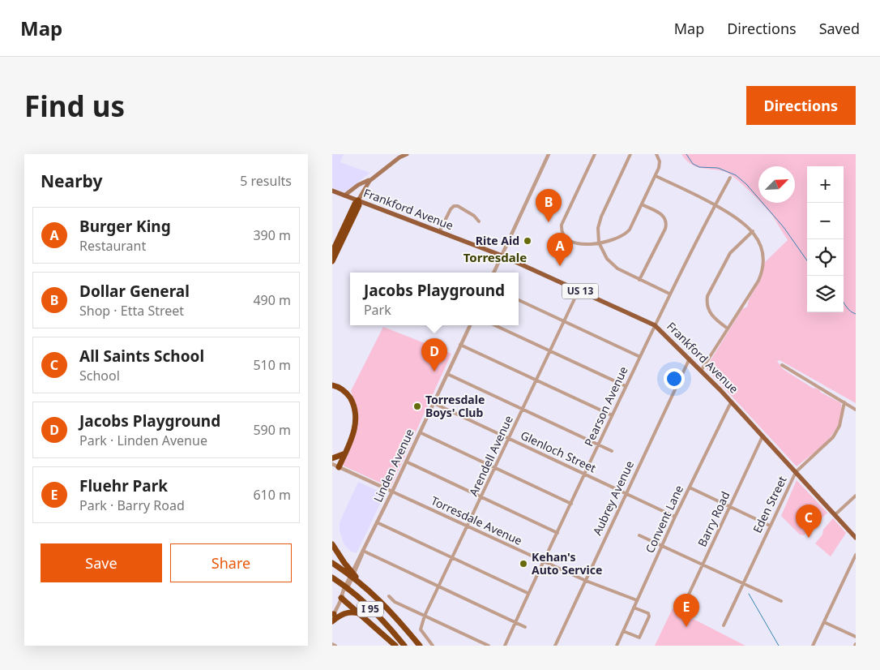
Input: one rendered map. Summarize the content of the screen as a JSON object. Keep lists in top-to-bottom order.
{
  "streets": {
    "highway": ["I 95"],
    "main road": ["Frankford Avenue", "US 13"],
    "street": [
      "Pearson Avenue",
      "Glenloch Street",
      "Arendell Avenue",
      "Linden Avenue",
      "Aubrey Avenue",
      "Eden Street",
      "Convent Lane",
      "Barry Road",
      "Torresdale Avenue"
    ]
  },
  "crossings": [
    ["Frankford Avenue", "Pearson Avenue"],
    ["Frankford Avenue", "Arendell Avenue"],
    ["Frankford Avenue", "Aubrey Avenue"],
    ["Frankford Avenue", "Eden Street"],
    ["Frankford Avenue", "Convent Lane"],
    ["Frankford Avenue", "Barry Road"],
    ["Pearson Avenue", "Glenloch Street"],
    ["Pearson Avenue", "Torresdale Avenue"],
    ["Glenloch Street", "Arendell Avenue"],
    ["Glenloch Street", "Linden Avenue"],
    ["Glenloch Street", "Aubrey Avenue"],
    ["Glenloch Street", "Convent Lane"],
    ["Arendell Avenue", "Torresdale Avenue"],
    ["Linden Avenue", "Torresdale Avenue"],
    ["Aubrey Avenue", "Torresdale Avenue"],
    ["Convent Lane", "Torresdale Avenue"]
  ],
  "districts": ["Torresdale"],
  "places": ["Rite Aid", "Torresdale Boys' Club", "Kehan's Auto Service"],
  "north": "top right",
  "page": {
    "header": "Map",
    "nav": ["Map", "Directions", "Saved"],
    "buttons": [
      "Directions",
      ["Save", "Share"]
    ],
    "title": "Find us",
    "heading": ["Nearby", "5 results"],
    "map_buttons": ["+", "−"],
    "pins": [
      "B",
      "A",
      "D",
      "C",
      "E"
    ],
    "list": [
      {
        "mark": "A",
        "name": "Burger King",
        "note": "Restaurant",
        "value": "390 m"
      },
      {
        "mark": "B",
        "name": "Dollar General",
        "note": "Shop · Etta Street",
        "value": "490 m"
      },
      {
        "mark": "C",
        "name": "All Saints School",
        "note": "School",
        "value": "510 m"
      },
      {
        "mark": "D",
        "name": "Jacobs Playground",
        "note": "Park · Linden Avenue",
        "value": "590 m"
      },
      {
        "mark": "E",
        "name": "Fluehr Park",
        "note": "Park · Barry Road",
        "value": "610 m"
      }
    ],
    "popup": ["Jacobs Playground", "Park"]
  }
}
